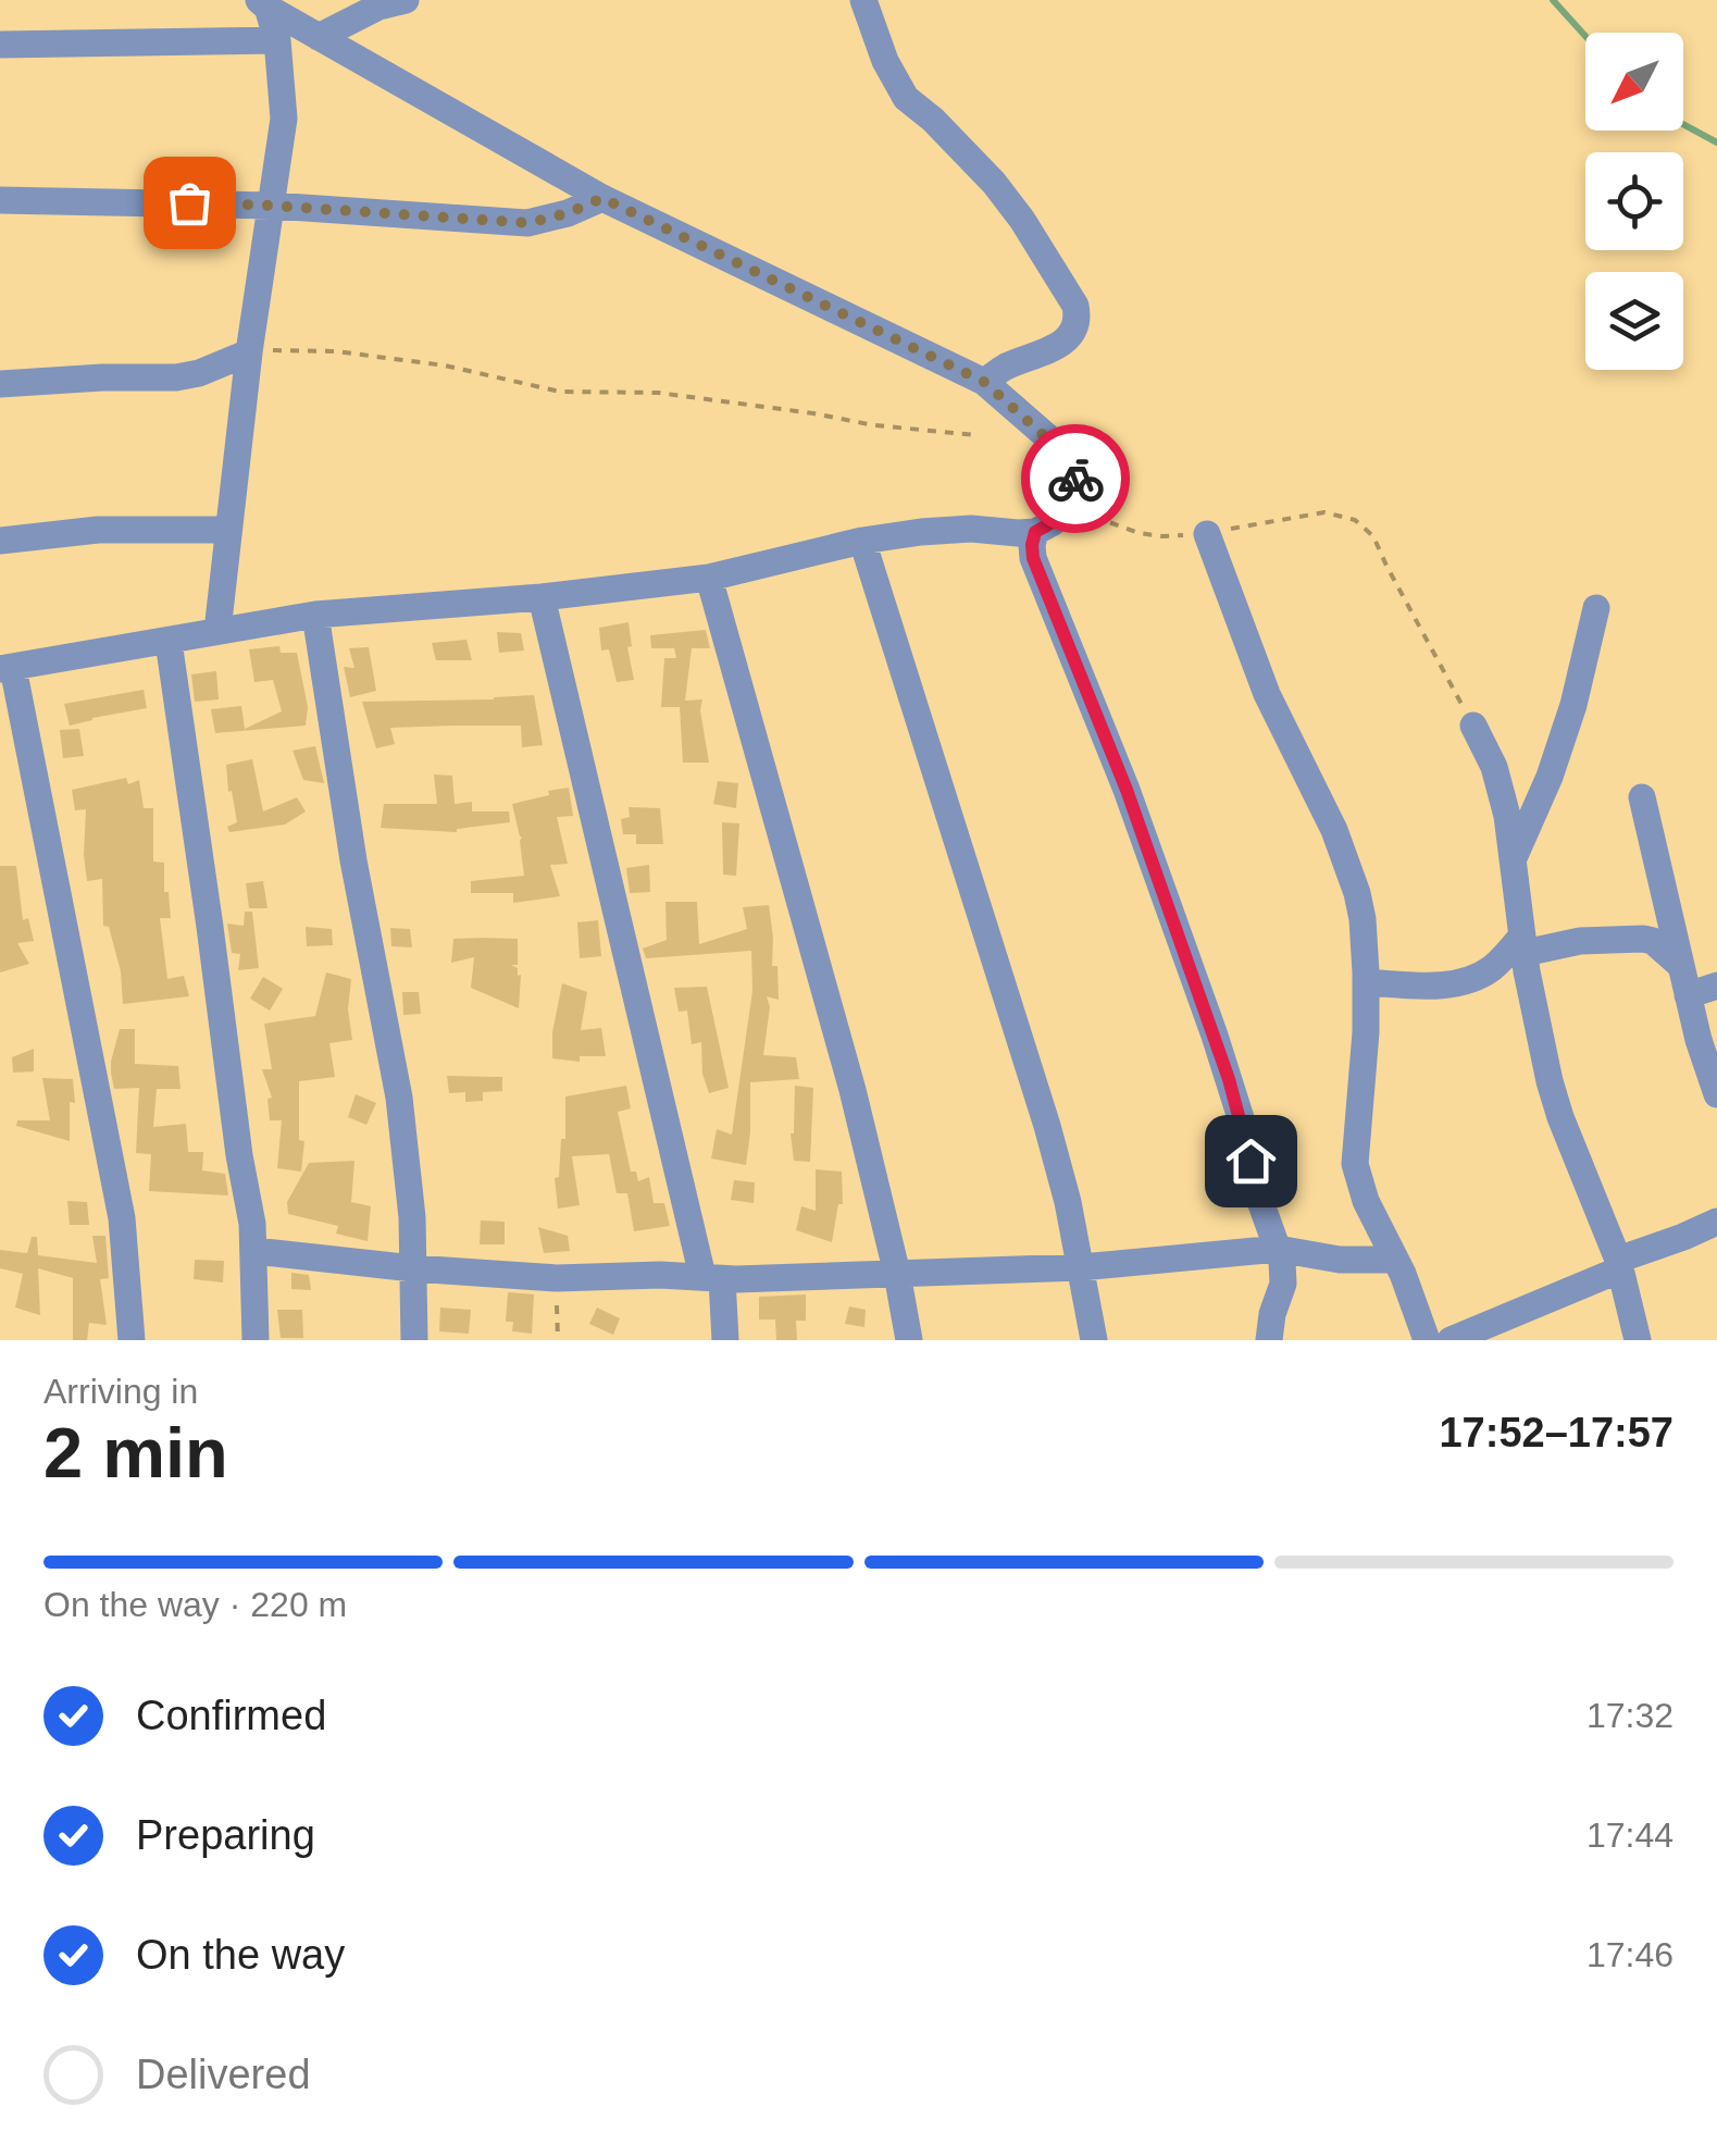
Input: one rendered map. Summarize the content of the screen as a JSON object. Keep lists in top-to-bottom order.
{
  "north": "bottom left",
  "page": {
    "heading": ["2 min", "Arriving in", "17:52–17:57"],
    "bar": "On the way · 220 m",
    "list": [
      ["Confirmed", "17:32"],
      ["Preparing", "17:44"],
      ["On the way", "17:46"],
      "Delivered"
    ]
  }
}
